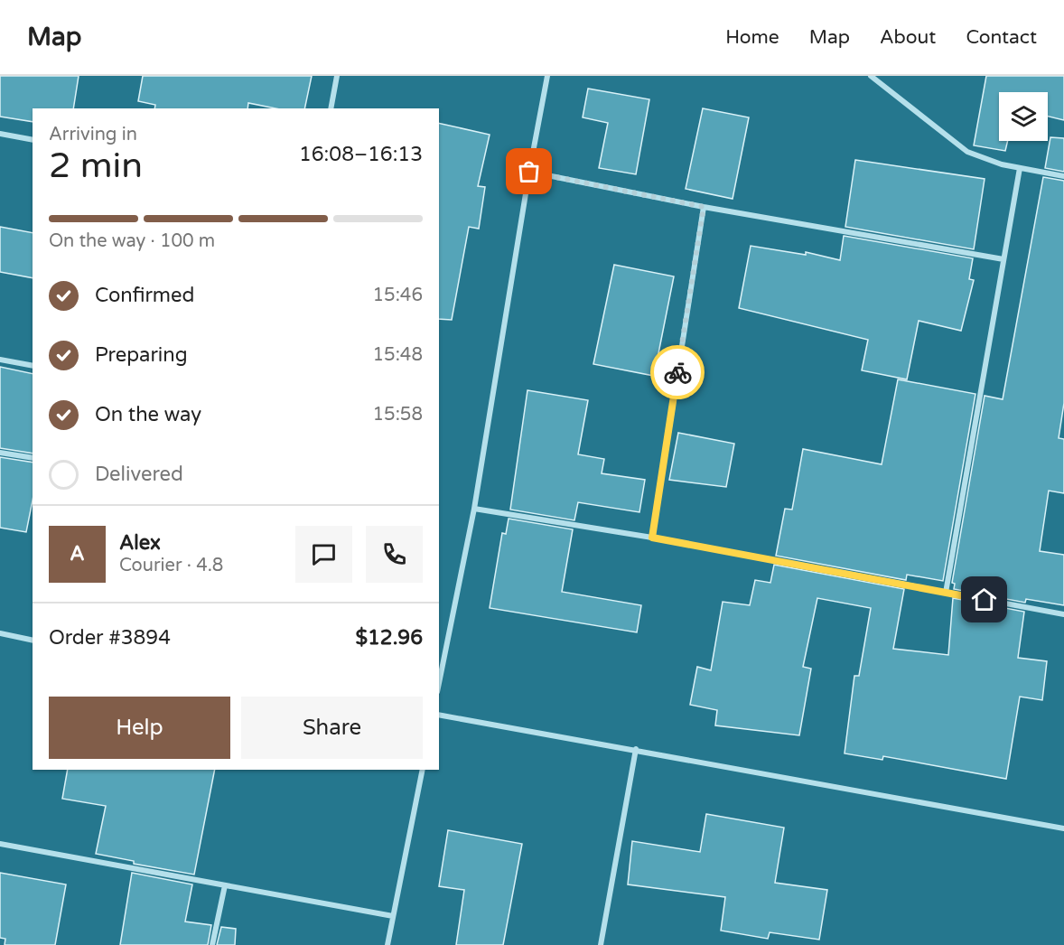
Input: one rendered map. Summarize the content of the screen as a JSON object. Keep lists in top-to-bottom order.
{
  "page": {
    "header": "Map",
    "nav": [
      "Home",
      "Map",
      "About",
      "Contact"
    ],
    "heading": ["2 min", "Arriving in", "16:08–16:13"],
    "panel": [
      "Alex",
      "Courier · 4.8",
      "Order #3894",
      "$12.96"
    ],
    "bar": "On the way · 100 m",
    "list": [
      ["Confirmed", "15:46"],
      ["Preparing", "15:48"],
      ["On the way", "15:58"],
      "Delivered"
    ],
    "round": "A",
    "buttons": ["Help", "Share"]
  }
}
